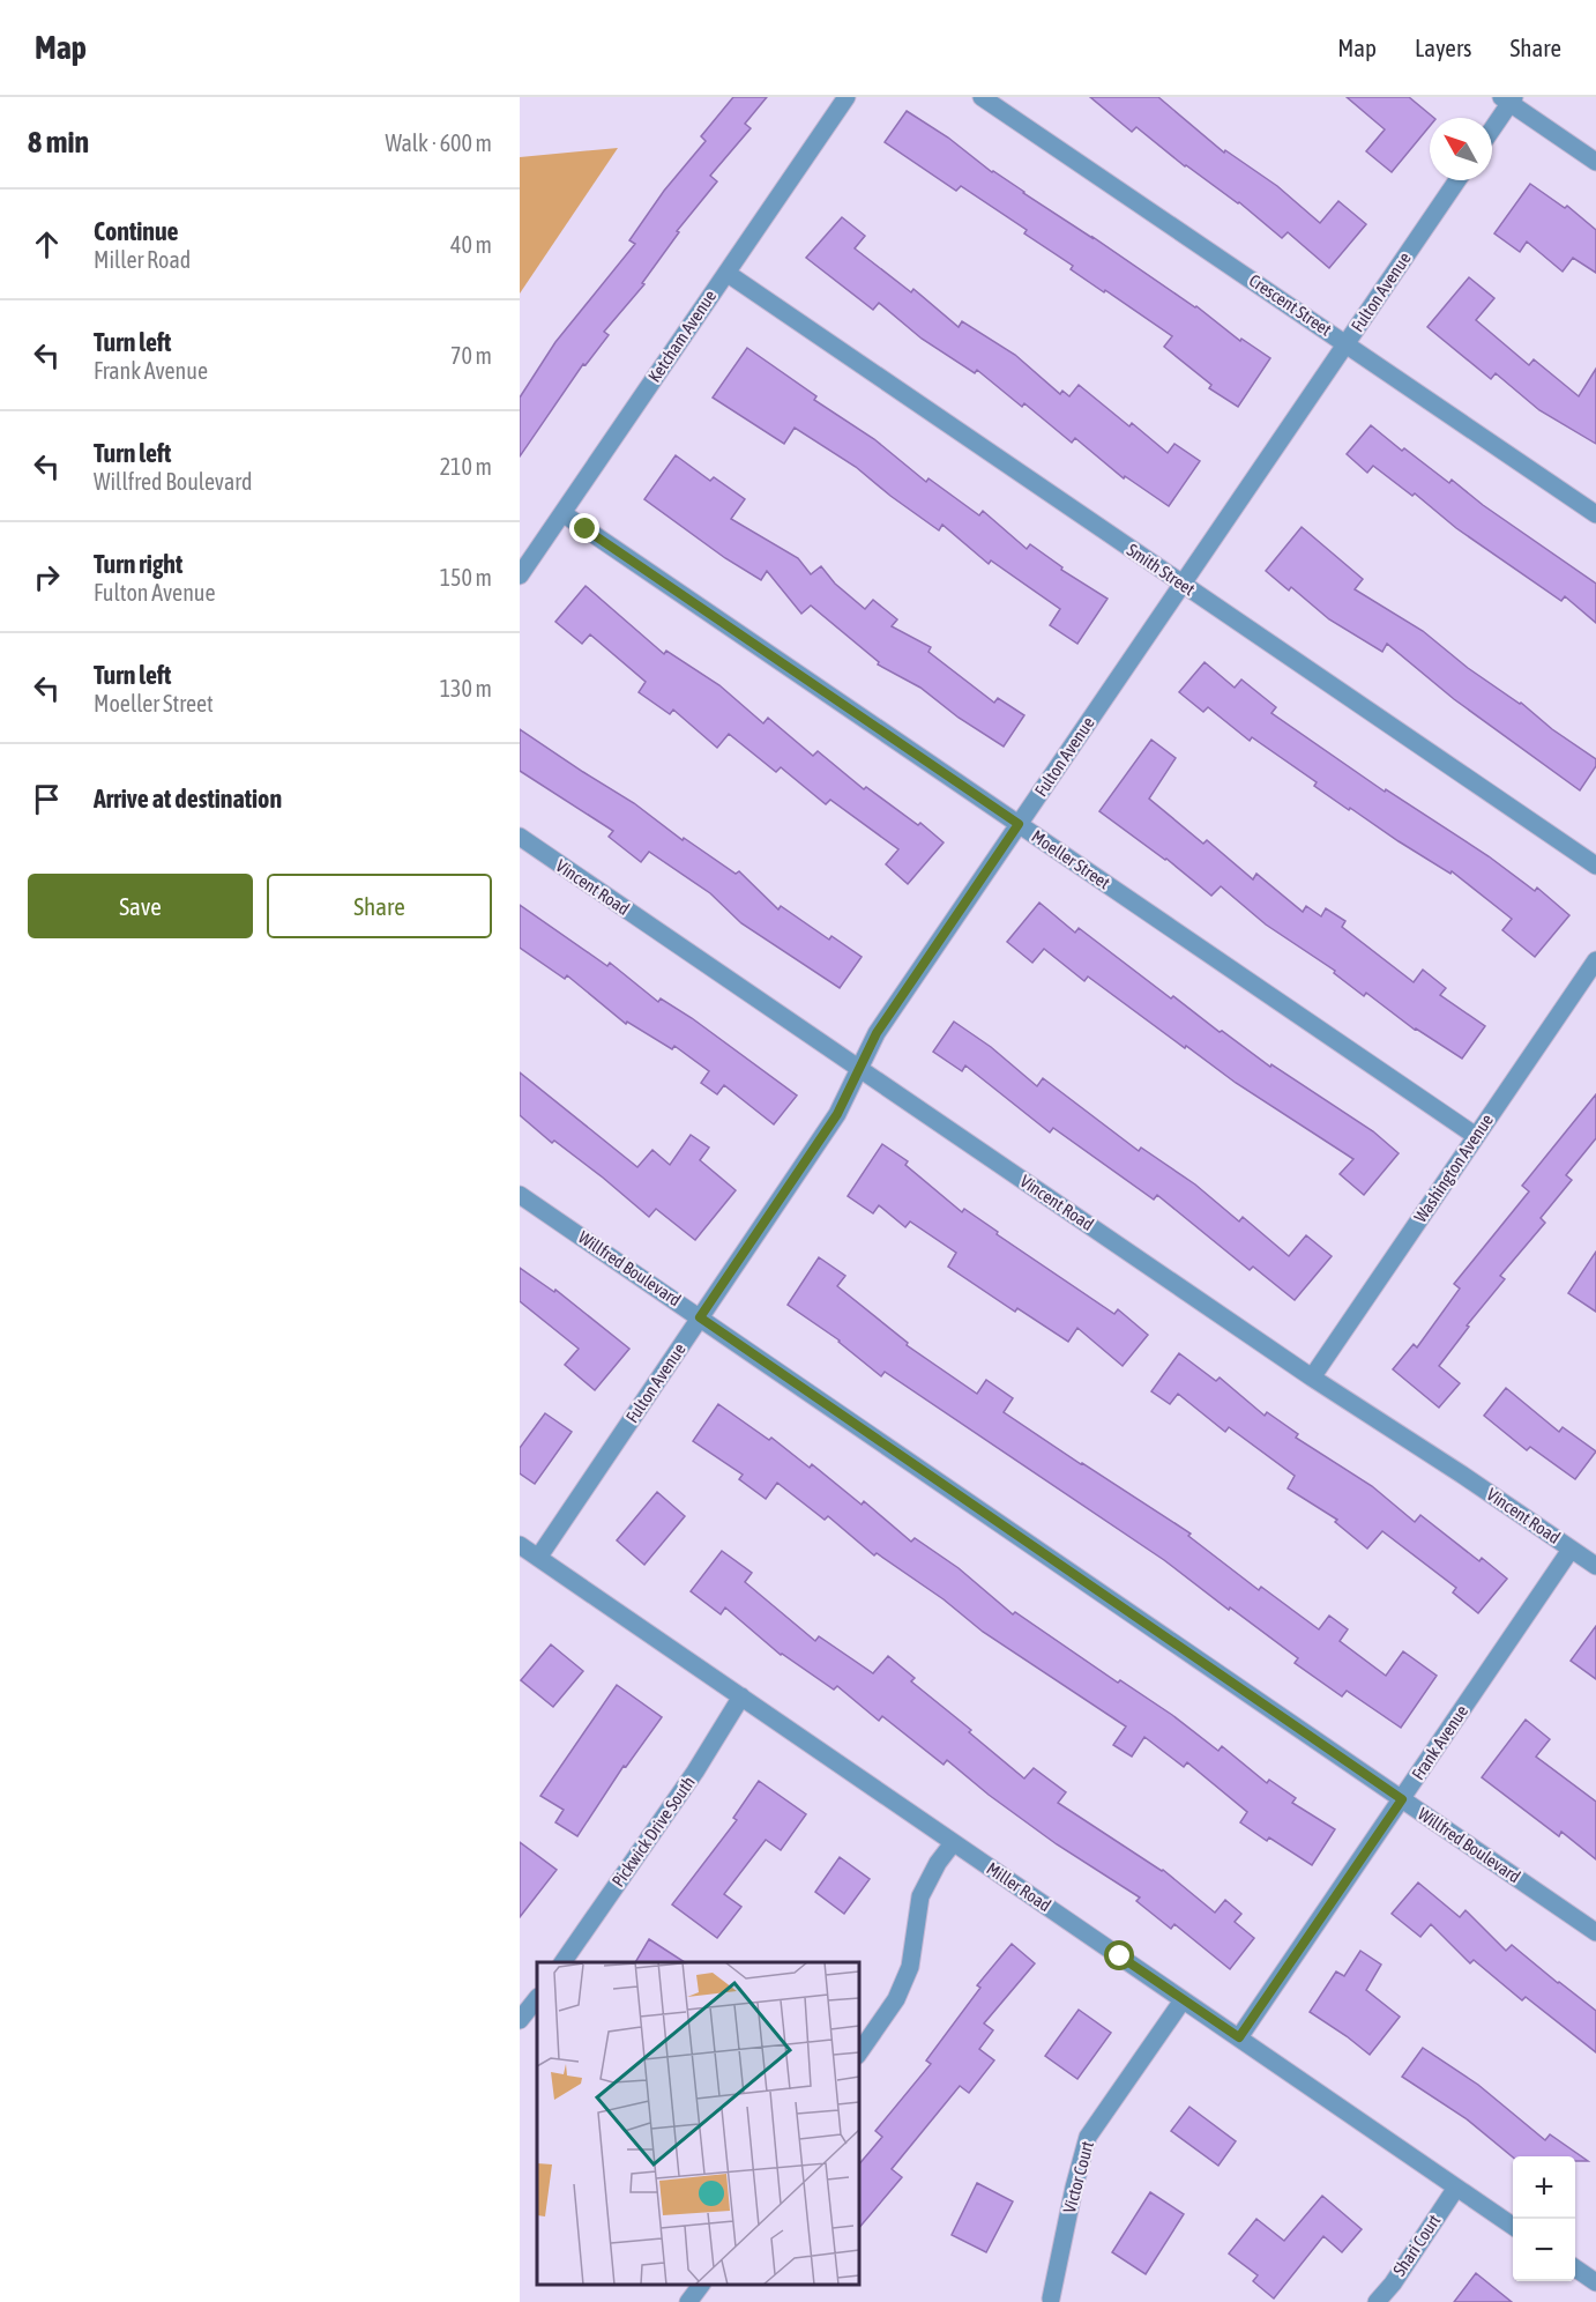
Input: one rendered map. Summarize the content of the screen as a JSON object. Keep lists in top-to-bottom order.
{
  "streets": {
    "street": [
      "Fulton Avenue",
      "Crescent Street",
      "Ketcham Avenue",
      "Smith Street",
      "Moeller Street",
      "Vincent Road",
      "Washington Avenue",
      "Willfred Boulevard",
      "Frank Avenue",
      "Pickwick Drive South",
      "Miller Road",
      "Victor Court",
      "Shari Court"
    ]
  },
  "crossings": [
    ["Fulton Avenue", "Crescent Street"],
    ["Fulton Avenue", "Smith Street"],
    ["Fulton Avenue", "Moeller Street"],
    ["Fulton Avenue", "Vincent Road"],
    ["Fulton Avenue", "Willfred Boulevard"],
    ["Fulton Avenue", "Miller Road"],
    ["Ketcham Avenue", "Smith Street"],
    ["Ketcham Avenue", "Moeller Street"],
    ["Moeller Street", "Washington Avenue"],
    ["Vincent Road", "Washington Avenue"],
    ["Vincent Road", "Frank Avenue"],
    ["Willfred Boulevard", "Frank Avenue"],
    ["Frank Avenue", "Miller Road"],
    ["Pickwick Drive South", "Miller Road"],
    ["Miller Road", "Victor Court"],
    ["Miller Road", "Shari Court"]
  ],
  "north": "top left",
  "page": {
    "header": "Map",
    "nav": ["Map", "Layers", "Share"],
    "heading": ["8 min", "Walk · 600 m"],
    "list": [
      ["Continue", "Miller Road", "40 m"],
      ["Turn left", "Frank Avenue", "70 m"],
      ["Turn left", "Willfred Boulevard", "210 m"],
      ["Turn right", "Fulton Avenue", "150 m"],
      ["Turn left", "Moeller Street", "130 m"],
      "Arrive at destination"
    ],
    "buttons": ["Save", "Share"],
    "map_buttons": ["+", "−"]
  }
}
